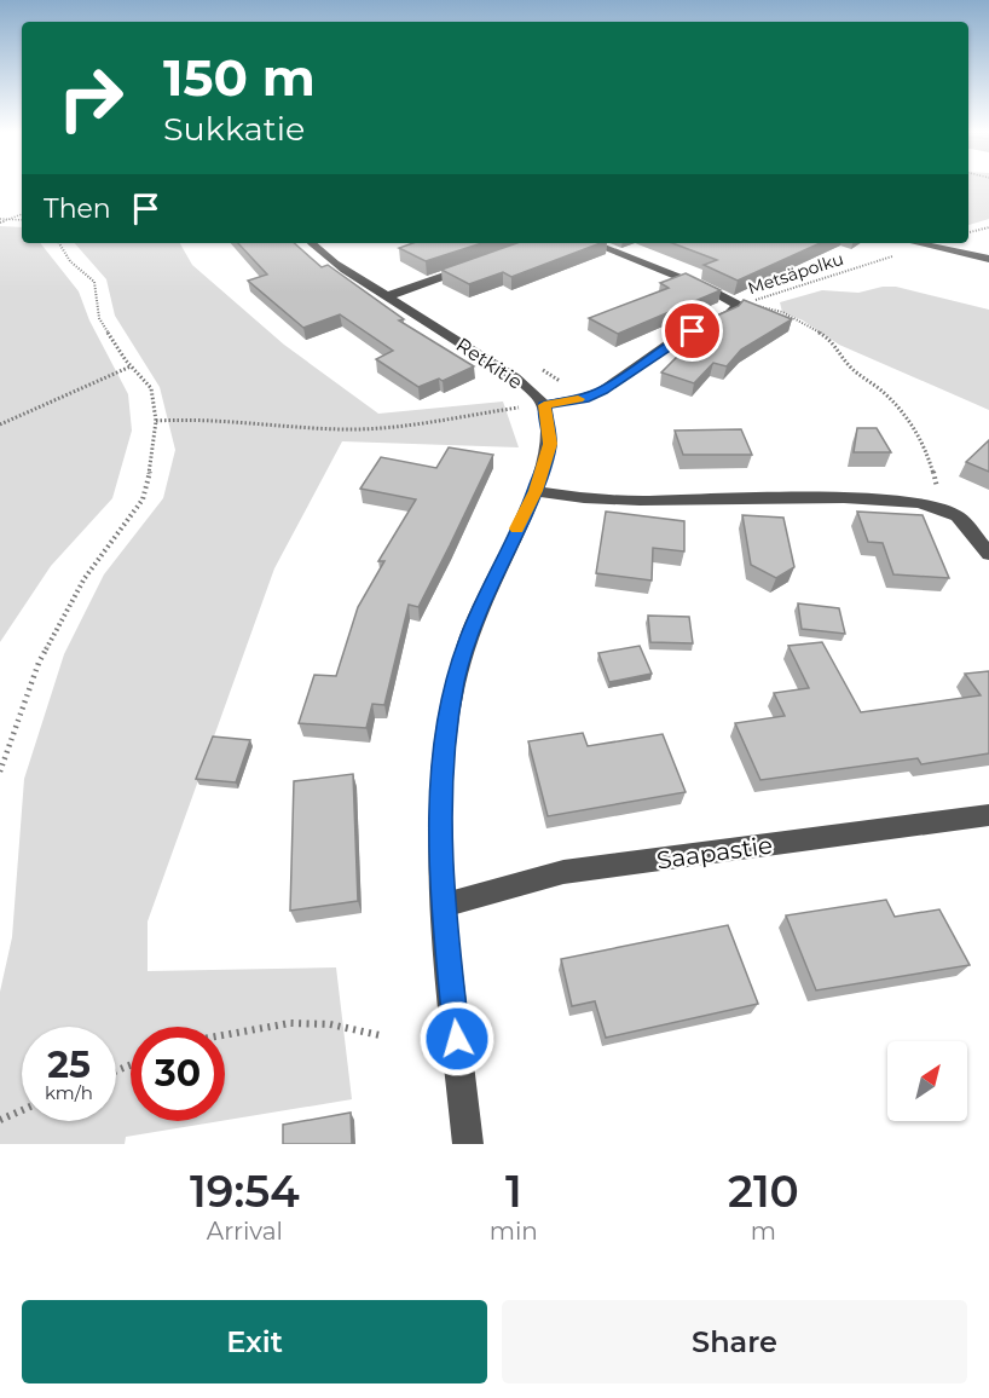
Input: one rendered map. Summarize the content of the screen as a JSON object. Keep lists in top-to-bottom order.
{
  "streets": {
    "street": ["Retkitie", "Saapastie"],
    "path": ["Metsäpolku"]
  },
  "north": "top right",
  "page": {
    "turn": ["150 m", "Sukkatie"],
    "then": "Then",
    "speed": "25 km/h",
    "limit": "30",
    "eta": [
      "19:54",
      "Arrival",
      "1",
      "min",
      "210",
      "m"
    ],
    "buttons": ["Exit", "Share"]
  }
}
